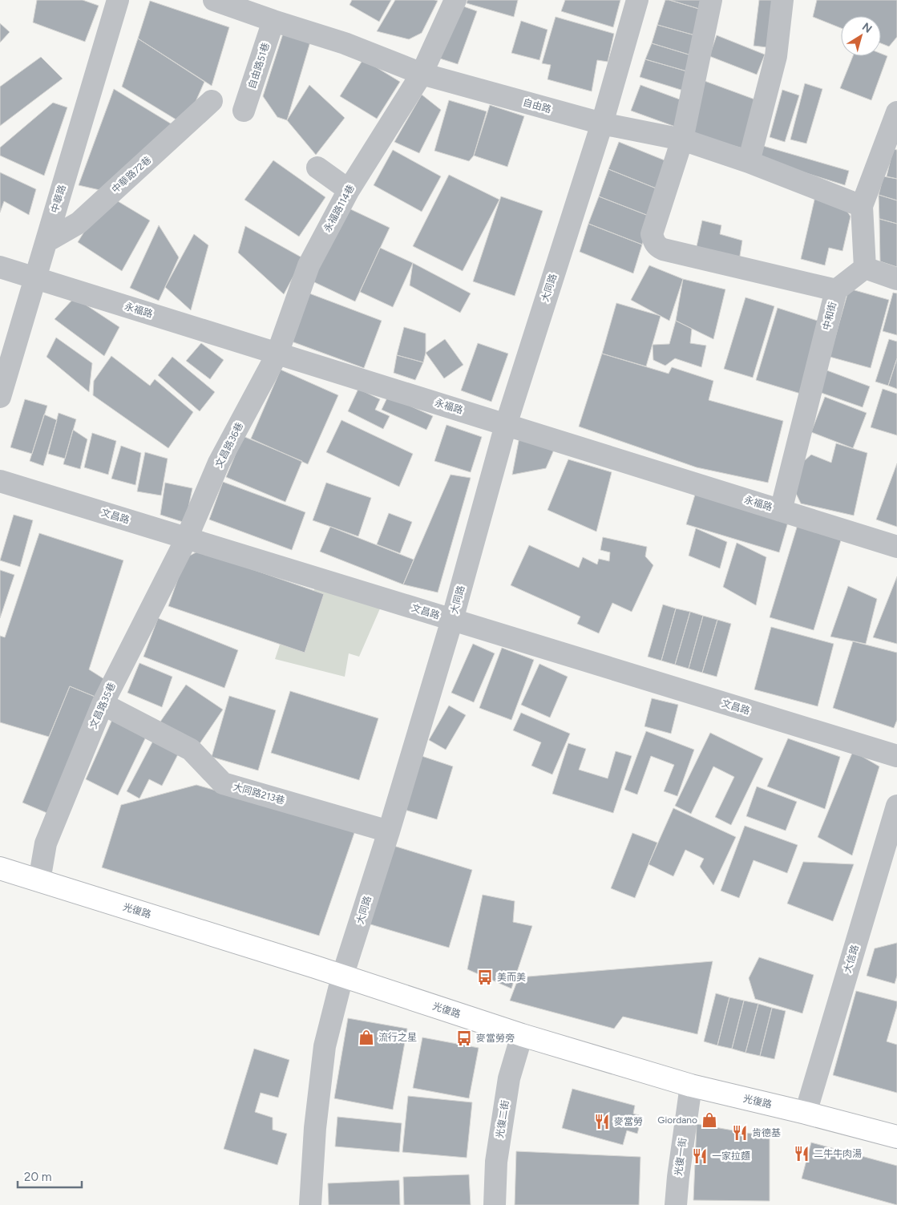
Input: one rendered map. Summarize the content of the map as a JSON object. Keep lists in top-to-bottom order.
{
  "streets": {
    "main road": ["光復路"],
    "street": [
      "自由路51巷",
      "自由路",
      "中華路72巷",
      "中華路",
      "永福路114巷",
      "大同路",
      "永福路",
      "中和街",
      "文昌路36巷",
      "文昌路",
      "文昌路35巷",
      "大同路213巷",
      "大信路",
      "光復二街",
      "光復一街"
    ]
  },
  "crossings": [
    ["自由路51巷", "自由路"],
    ["自由路", "永福路114巷"],
    ["自由路", "大同路"],
    ["中華路72巷", "中華路"],
    ["中華路", "永福路"],
    ["永福路114巷", "永福路"],
    ["永福路114巷", "文昌路36巷"],
    ["大同路", "永福路"],
    ["大同路", "文昌路"],
    ["大同路", "大同路213巷"],
    ["大同路", "光復路"],
    ["永福路", "中和街"],
    ["永福路", "文昌路36巷"],
    ["文昌路36巷", "文昌路"],
    ["文昌路36巷", "文昌路35巷"],
    ["文昌路", "文昌路35巷"],
    ["文昌路35巷", "大同路213巷"],
    ["文昌路35巷", "光復路"],
    ["光復路", "大信路"],
    ["光復路", "光復二街"],
    ["光復路", "光復一街"]
  ],
  "places": {
    "bus stop": ["美而美", "麥當勞旁"],
    "shop": ["流行之星", "Giordano"],
    "restaurant": [
      "麥當勞",
      "肯德基",
      "二牛牛肉湯",
      "一家拉麵"
    ]
  },
  "scale_bar": "20 m",
  "north": "top right"
}
